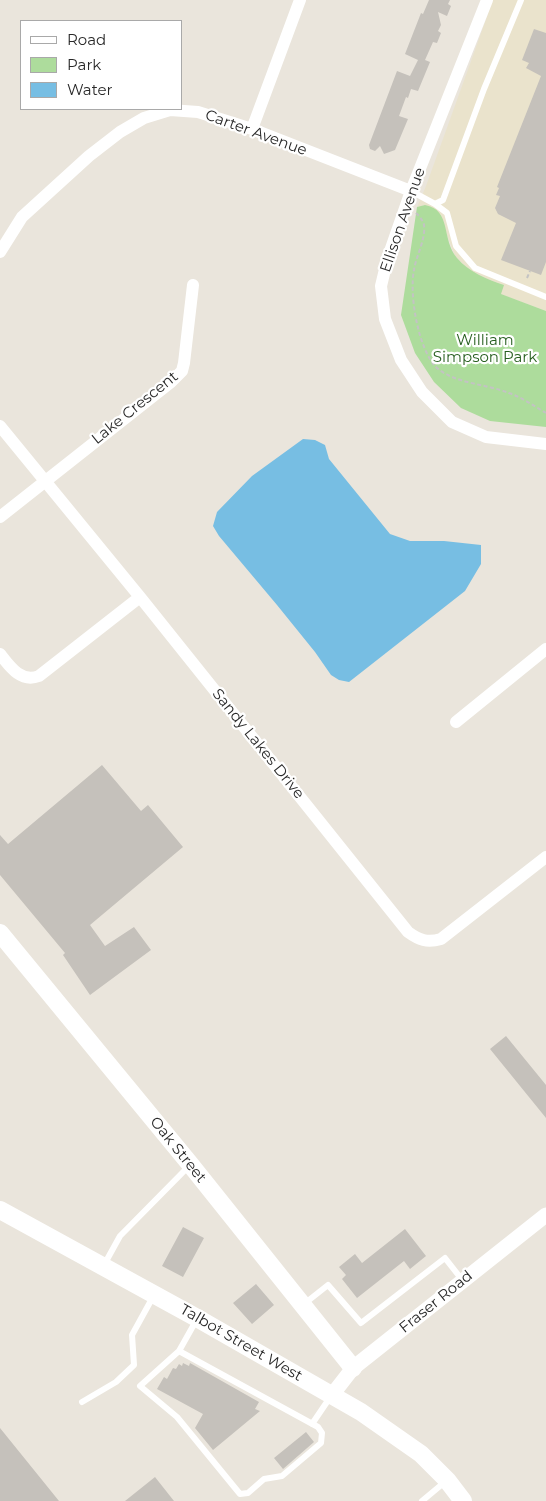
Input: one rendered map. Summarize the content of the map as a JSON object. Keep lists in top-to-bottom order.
{
  "streets": {
    "main road": ["Oak Street", "Talbot Street West"],
    "street": [
      "Carter Avenue",
      "Ellison Avenue",
      "Lake Crescent",
      "Sandy Lakes Drive",
      "Fraser Road"
    ]
  },
  "crossings": [
    ["Carter Avenue", "Ellison Avenue"],
    ["Lake Crescent", "Sandy Lakes Drive"],
    ["Oak Street", "Fraser Road"],
    ["Fraser Road", "Talbot Street West"]
  ],
  "parks": ["William Simpson Park"],
  "legend": ["Road", "Park", "Water"]
}
